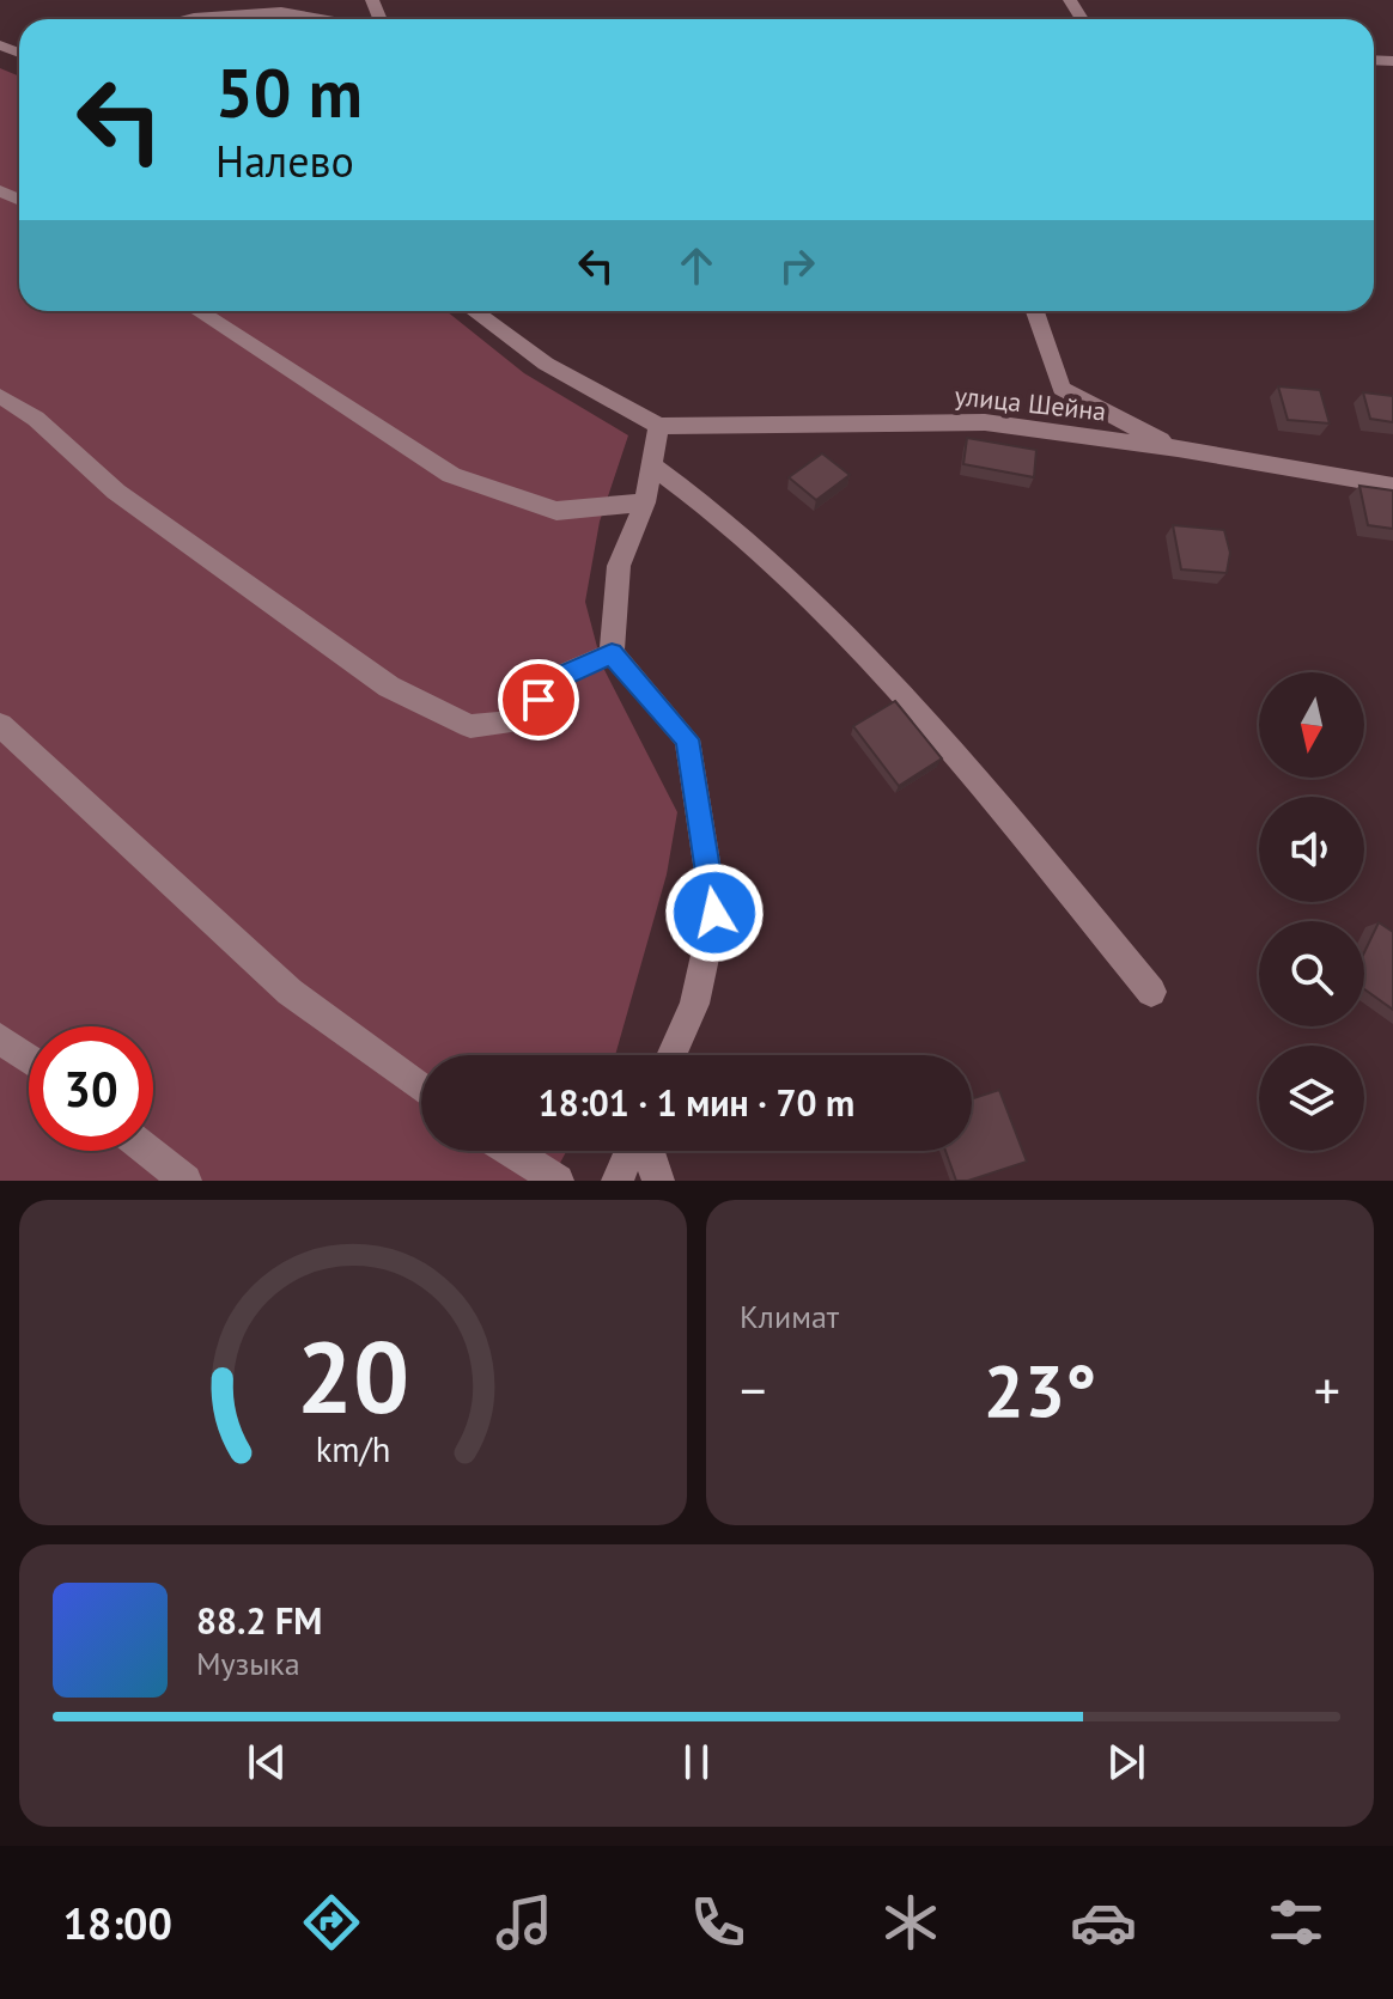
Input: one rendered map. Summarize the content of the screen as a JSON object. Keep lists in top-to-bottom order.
{
  "streets": {
    "street": ["улица Шейна"]
  },
  "north": "bottom",
  "page": {
    "turn": ["50 m", "Налево"],
    "limit": "30",
    "trip": "18:01 · 1 мин · 70 m",
    "tile": "Климат",
    "heat": ["−", "23°", "+"],
    "song": ["88.2 FM", "Музыка"],
    "tabs": "18:00",
    "gauge": ["20", "km/h"]
  }
}
